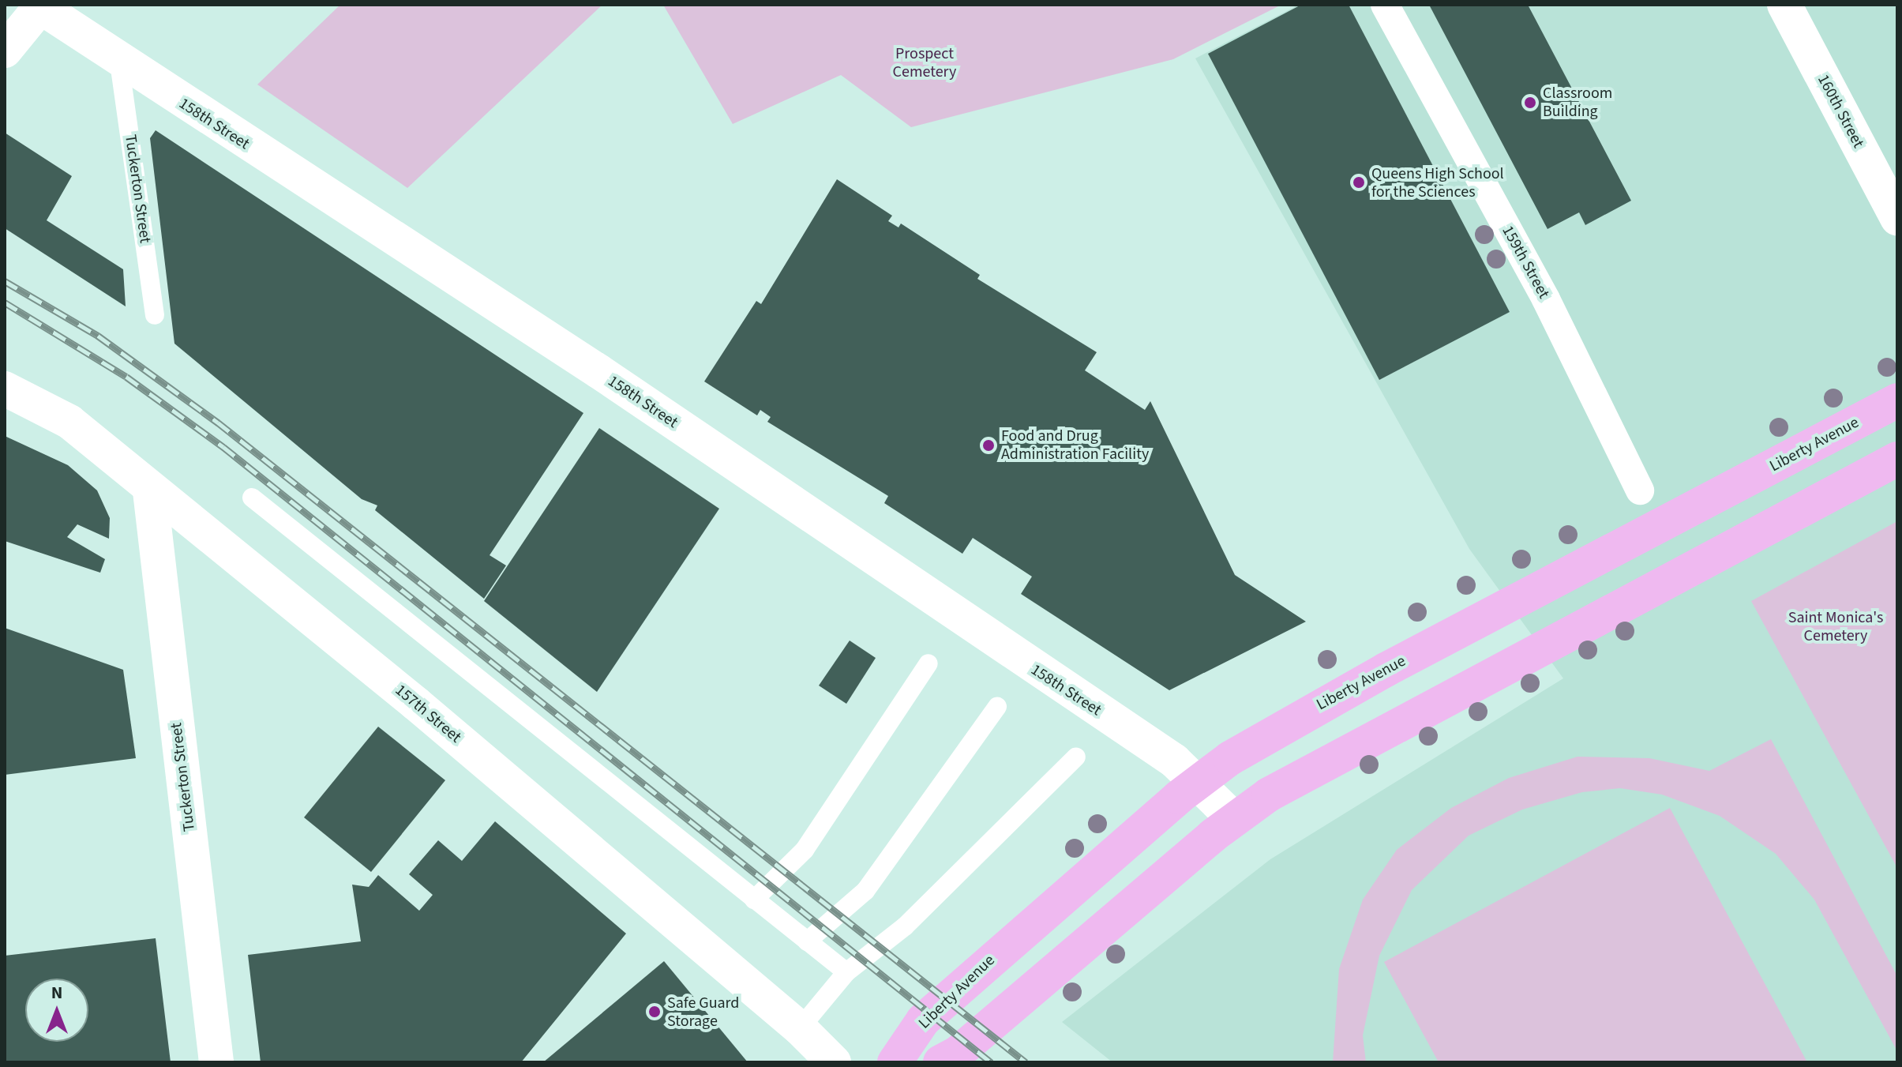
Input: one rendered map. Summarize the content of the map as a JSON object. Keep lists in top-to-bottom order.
{
  "streets": {
    "main road": ["Liberty Avenue"],
    "street": [
      "160th Street",
      "158th Street",
      "Tuckerton Street",
      "159th Street",
      "157th Street"
    ]
  },
  "crossings": [
    ["158th Street", "Tuckerton Street"],
    ["158th Street", "Liberty Avenue"],
    ["Tuckerton Street", "157th Street"]
  ],
  "parks": ["Prospect Cemetery", "Saint Monica's Cemetery"],
  "places": [
    "Classroom Building",
    "Queens High School for the Sciences",
    "Food and Drug Administration Facility",
    "Safe Guard Storage"
  ],
  "north": "top"
}
